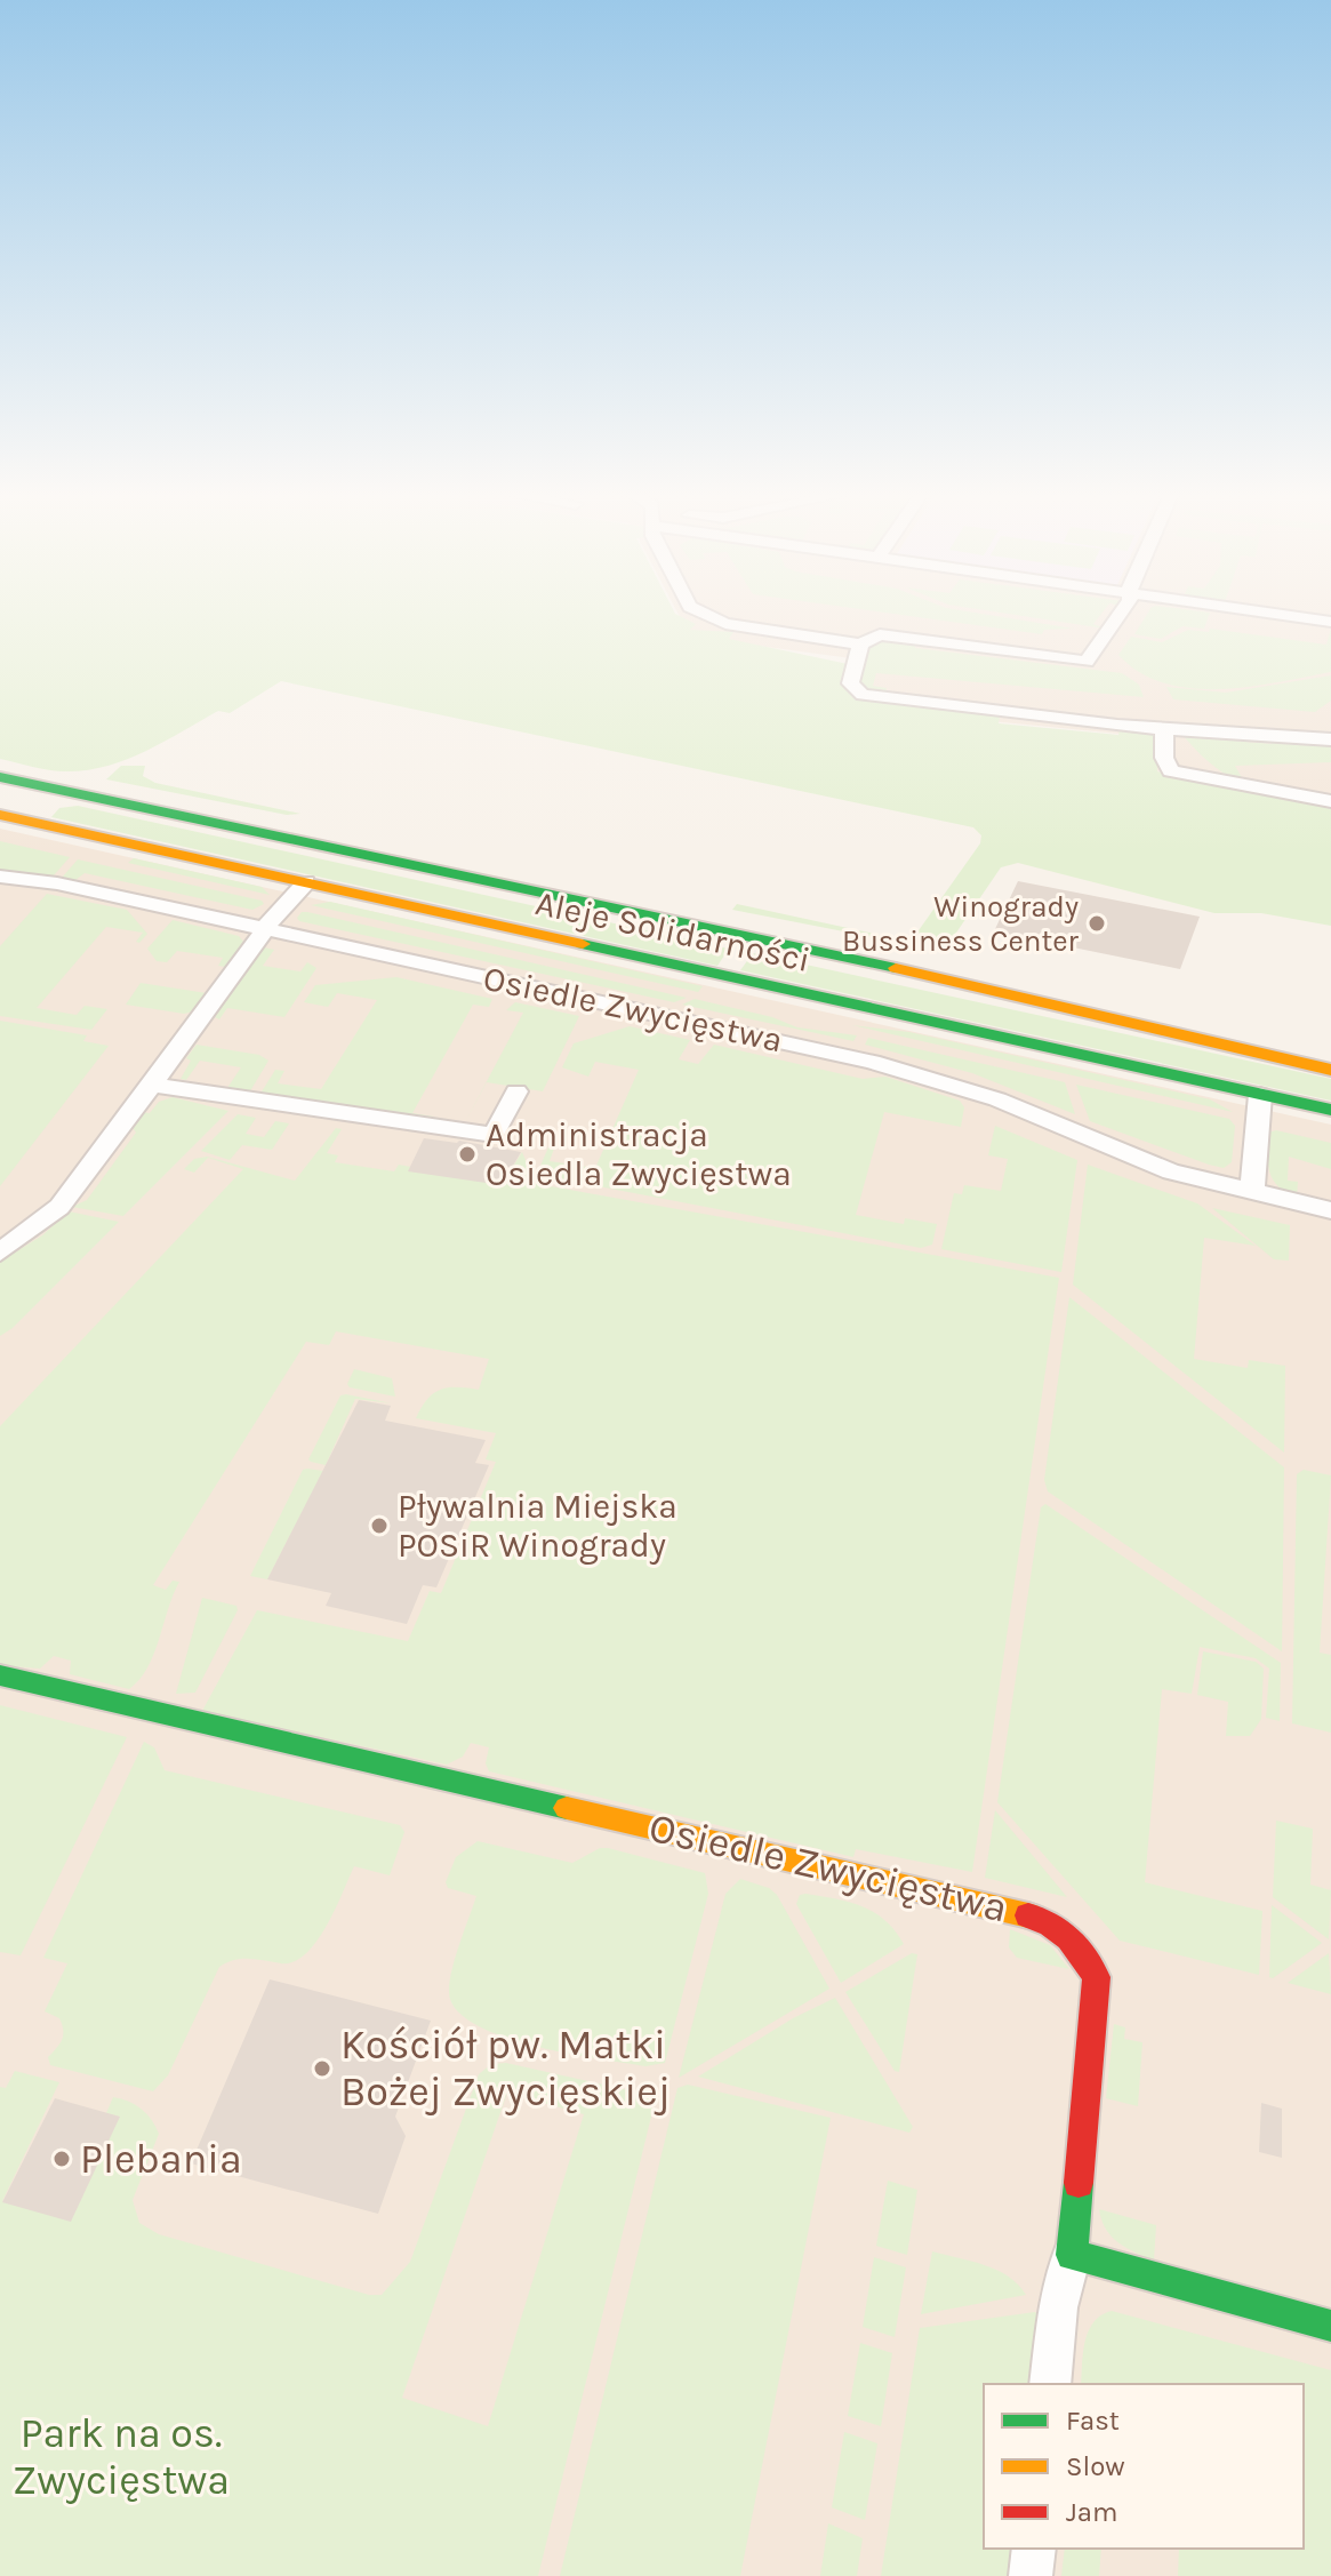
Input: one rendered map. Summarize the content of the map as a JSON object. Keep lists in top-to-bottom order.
{
  "streets": {
    "street": ["Aleje Solidarności", "Osiedle Zwycięstwa"]
  },
  "parks": ["Park na os. Zwycięstwa"],
  "places": [
    "Winogrady Bussiness Center",
    "Administracja Osiedla Zwycięstwa",
    "Pływalnia Miejska POSiR Winogrady",
    "Kościół pw. Matki Bożej Zwycięskiej",
    "Plebania"
  ],
  "legend": ["Fast", "Slow", "Jam"]
}
